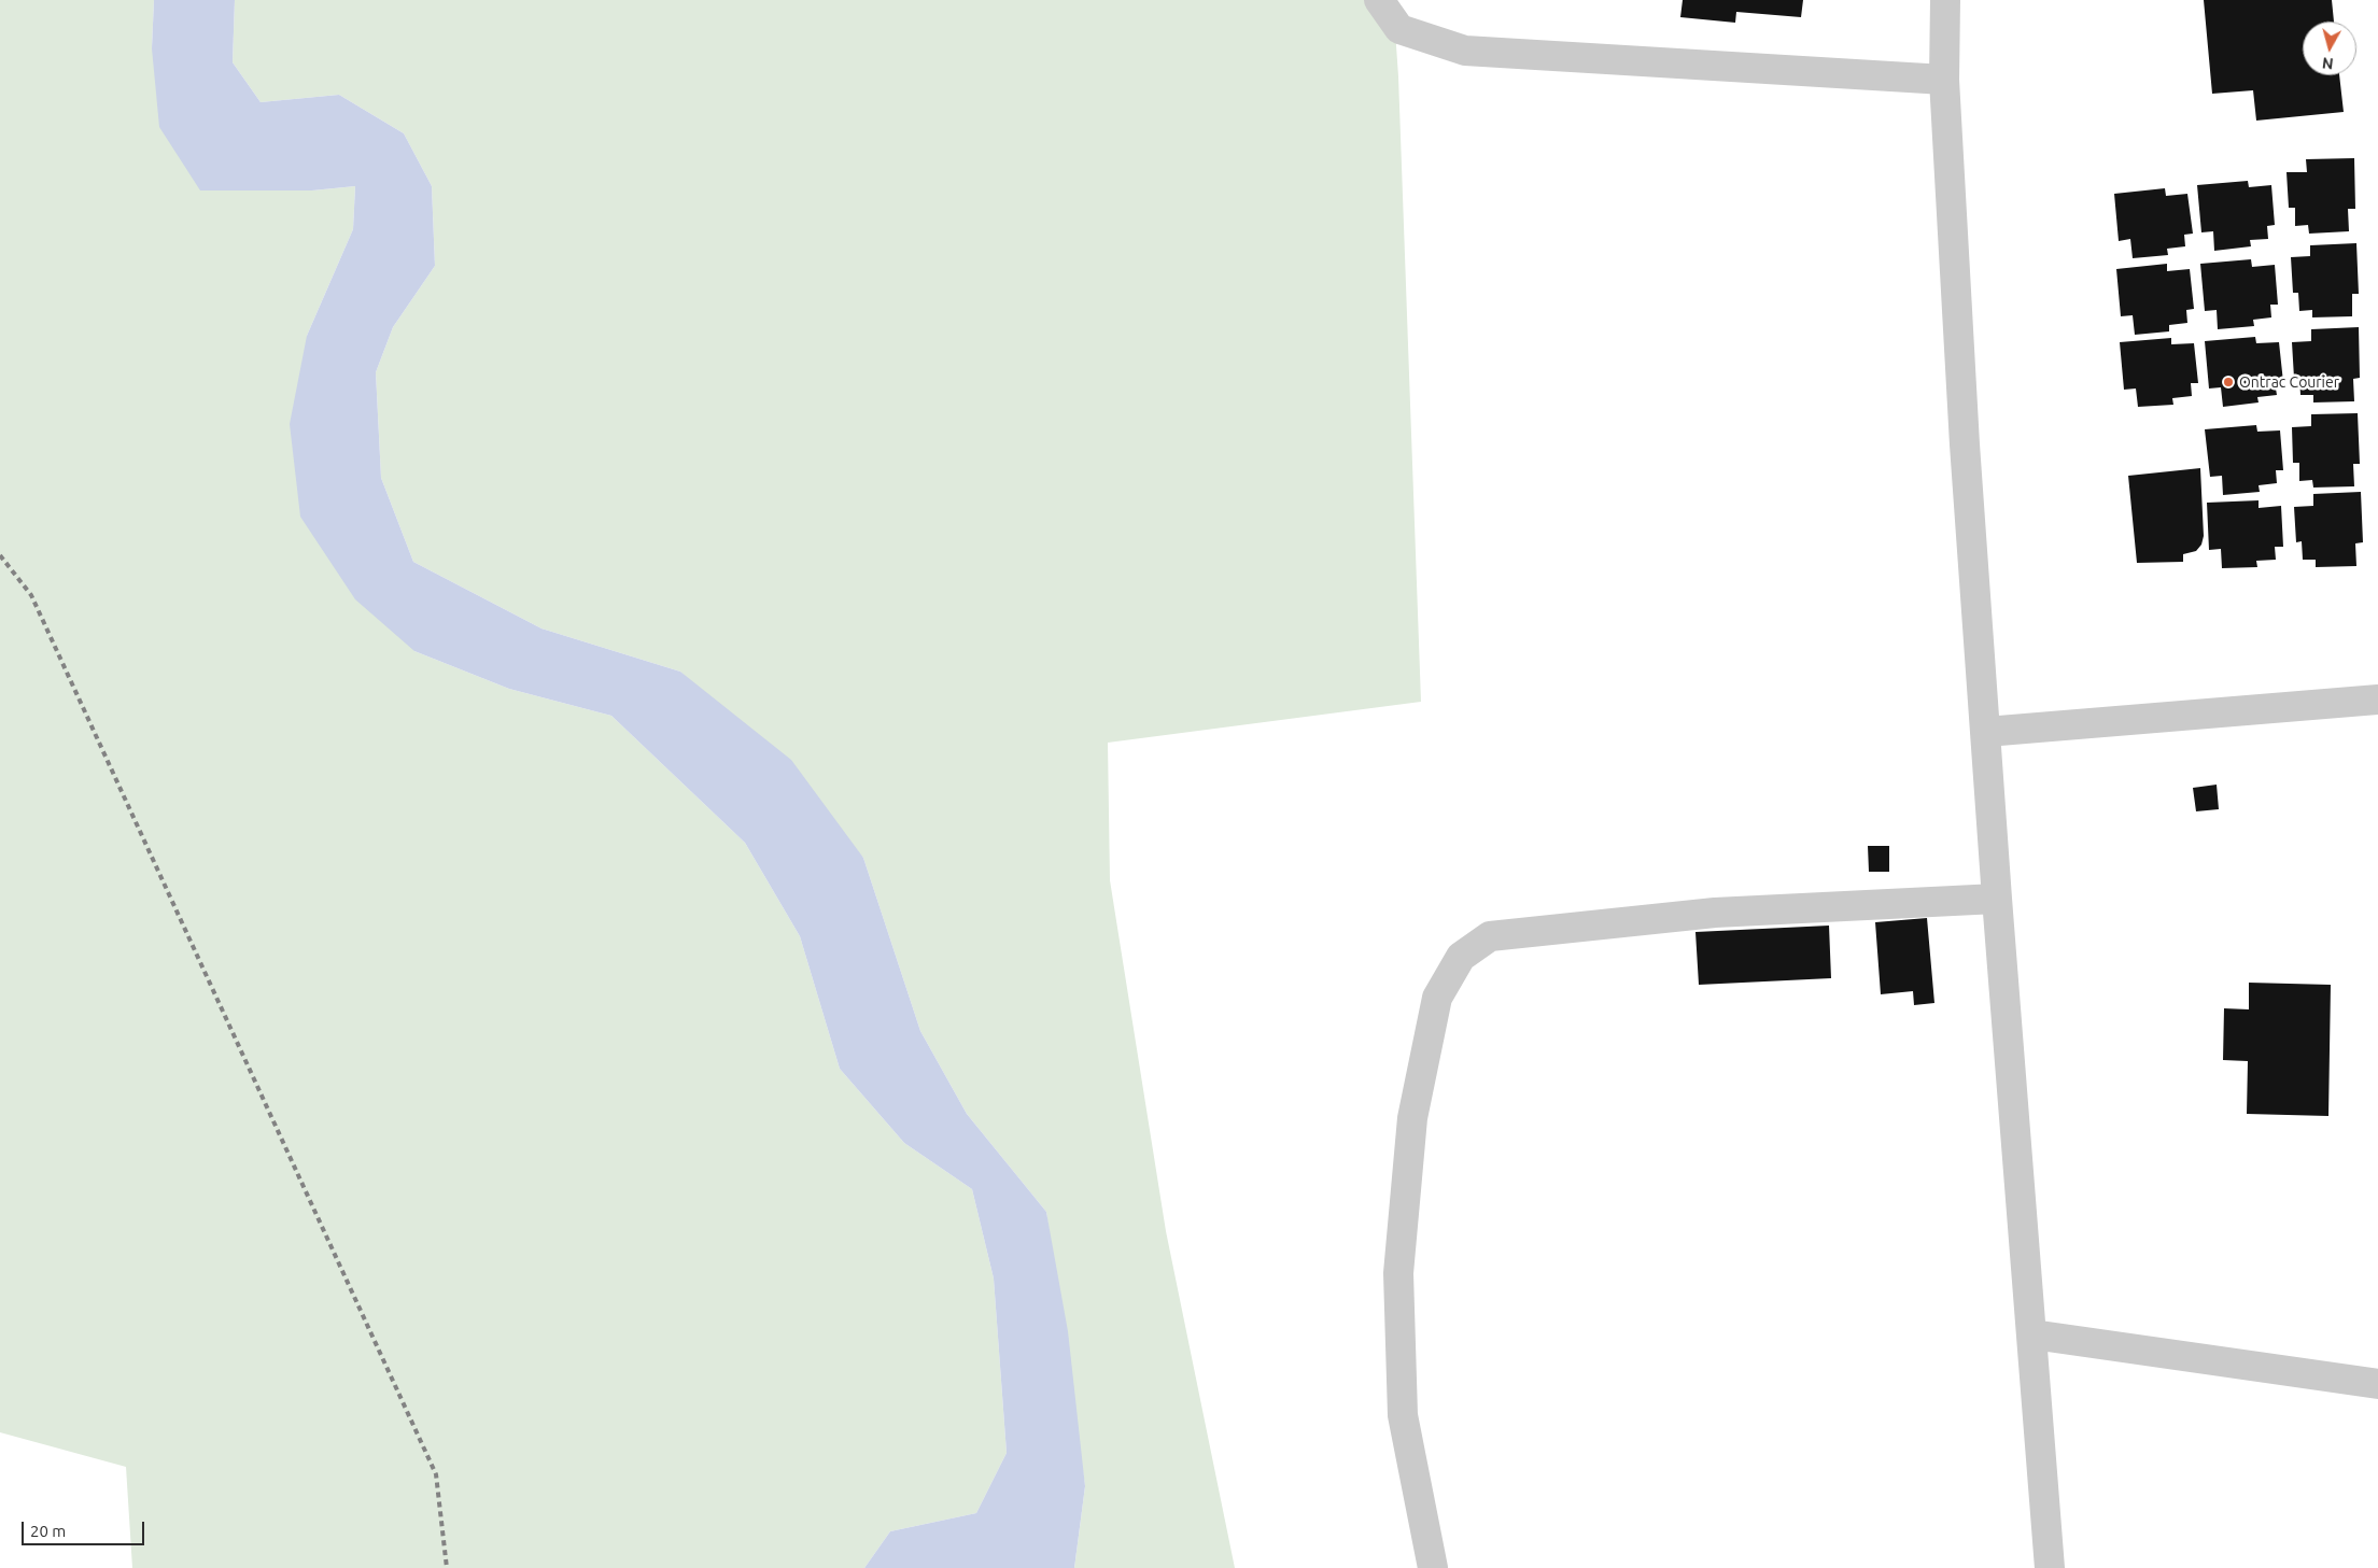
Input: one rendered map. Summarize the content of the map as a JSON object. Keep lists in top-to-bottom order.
{
  "places": ["Ontrac Courier"],
  "scale_bar": "20 m",
  "north": "bottom"
}
